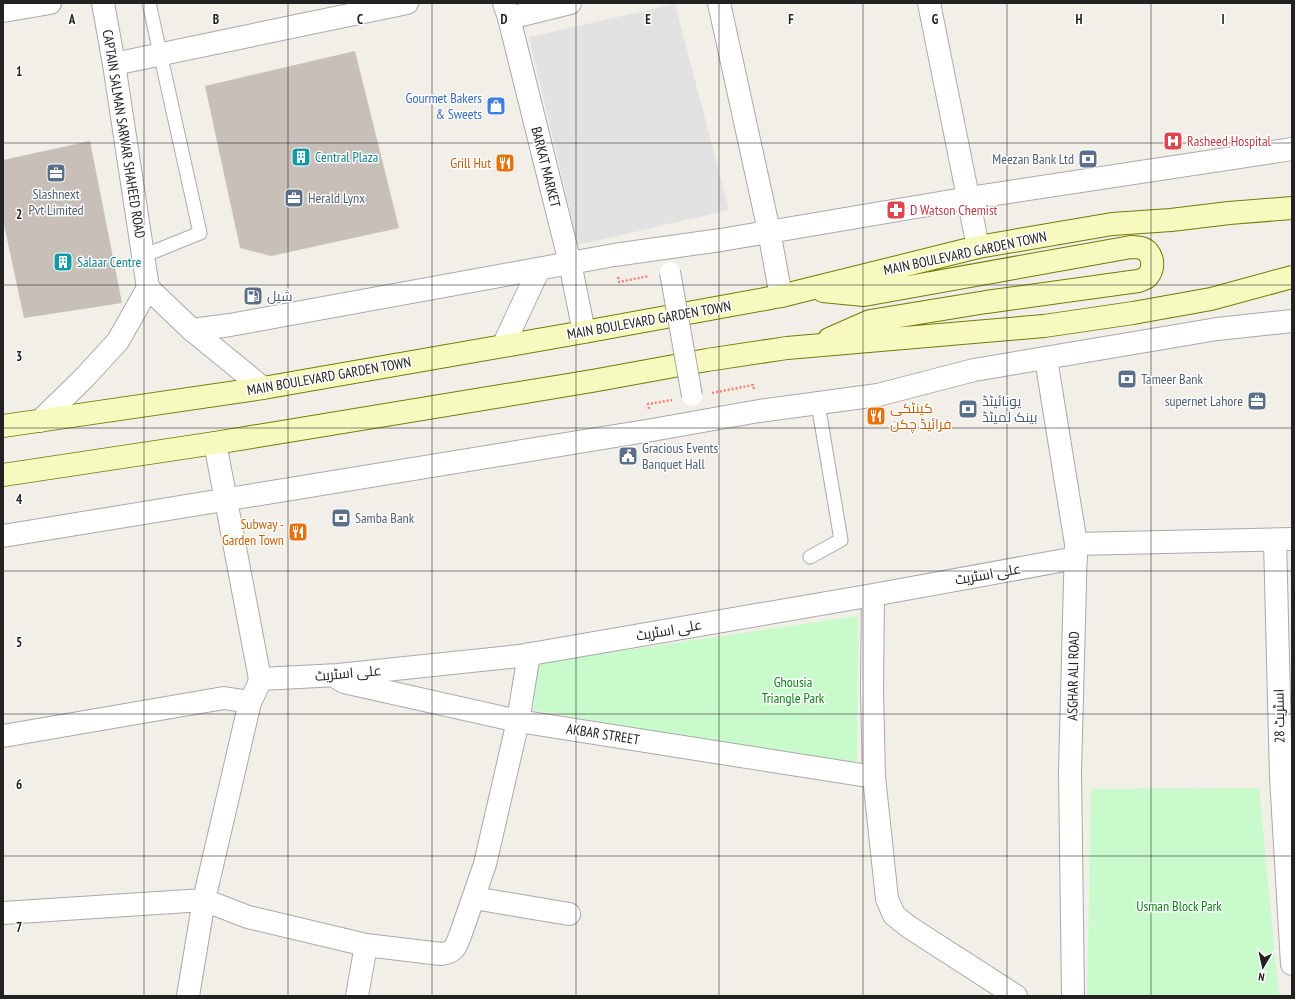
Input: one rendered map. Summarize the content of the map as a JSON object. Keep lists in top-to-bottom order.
{
  "streets": {
    "main road": ["MAIN BOULEVARD GARDEN TOWN"],
    "street": [
      "CAPTAIN SALMAN SARWAR SHAHEED ROAD",
      "BARKAT MARKET",
      "علی اسٹریٹ",
      "ASGHAR ALI ROAD",
      "اسٹریٹ 28",
      "AKBAR STREET"
    ]
  },
  "crossings": [
    ["BARKAT MARKET", "MAIN BOULEVARD GARDEN TOWN"],
    ["علی اسٹریٹ", "ASGHAR ALI ROAD"],
    ["علی اسٹریٹ", "اسٹریٹ 28"],
    ["علی اسٹریٹ", "AKBAR STREET"]
  ],
  "parks": ["Ghousia Triangle Park", "Usman Block Park"],
  "places": {
    "shop": ["Gourmet Bakers & Sweets"],
    "hospital": ["Rasheed Hospital"],
    "building": ["Central Plaza", "Salaar Centre"],
    "bank": [
      "Meezan Bank Ltd",
      "Tameer Bank",
      "یونائیٹڈ بینک لمیٹڈ",
      "Samba Bank"
    ],
    "restaurant": ["Grill Hut", "کینٹکی فرائیڈ چکن", "Subway - Garden Town"],
    "office": ["Slashnext Pvt Limited", "Herald Lynx", "supernet Lahore"],
    "pharmacy": ["D Watson Chemist"],
    "fuel station": ["شیل"],
    "public building": ["Gracious Events Banquet Hall"]
  },
  "north": "bottom",
  "grid": {
    "columns": [
      "A",
      "B",
      "C",
      "D",
      "E",
      "F",
      "G",
      "H",
      "I"
    ],
    "rows": [
      "1",
      "2",
      "3",
      "4",
      "5",
      "6",
      "7"
    ]
  }
}
